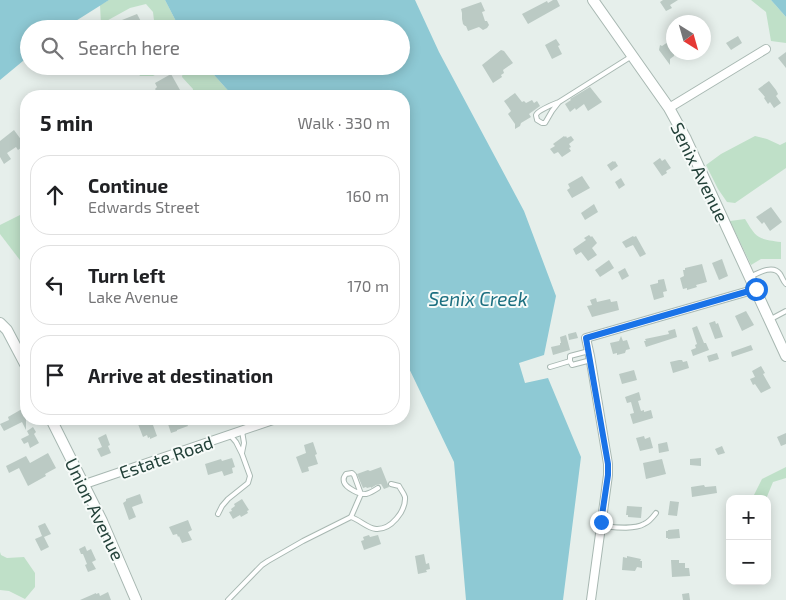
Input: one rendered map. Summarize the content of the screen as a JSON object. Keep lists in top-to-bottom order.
{
  "streets": {
    "street": ["Senix Avenue", "Estate Road", "Union Avenue"]
  },
  "crossings": [
    ["Estate Road", "Union Avenue"]
  ],
  "water": ["Senix Creek"],
  "north": "bottom right",
  "page": {
    "search": "Search here",
    "heading": ["5 min", "Walk · 330 m"],
    "list": [
      ["Continue", "Edwards Street", "160 m"],
      ["Turn left", "Lake Avenue", "170 m"],
      "Arrive at destination"
    ],
    "map_buttons": ["+", "−"]
  }
}
